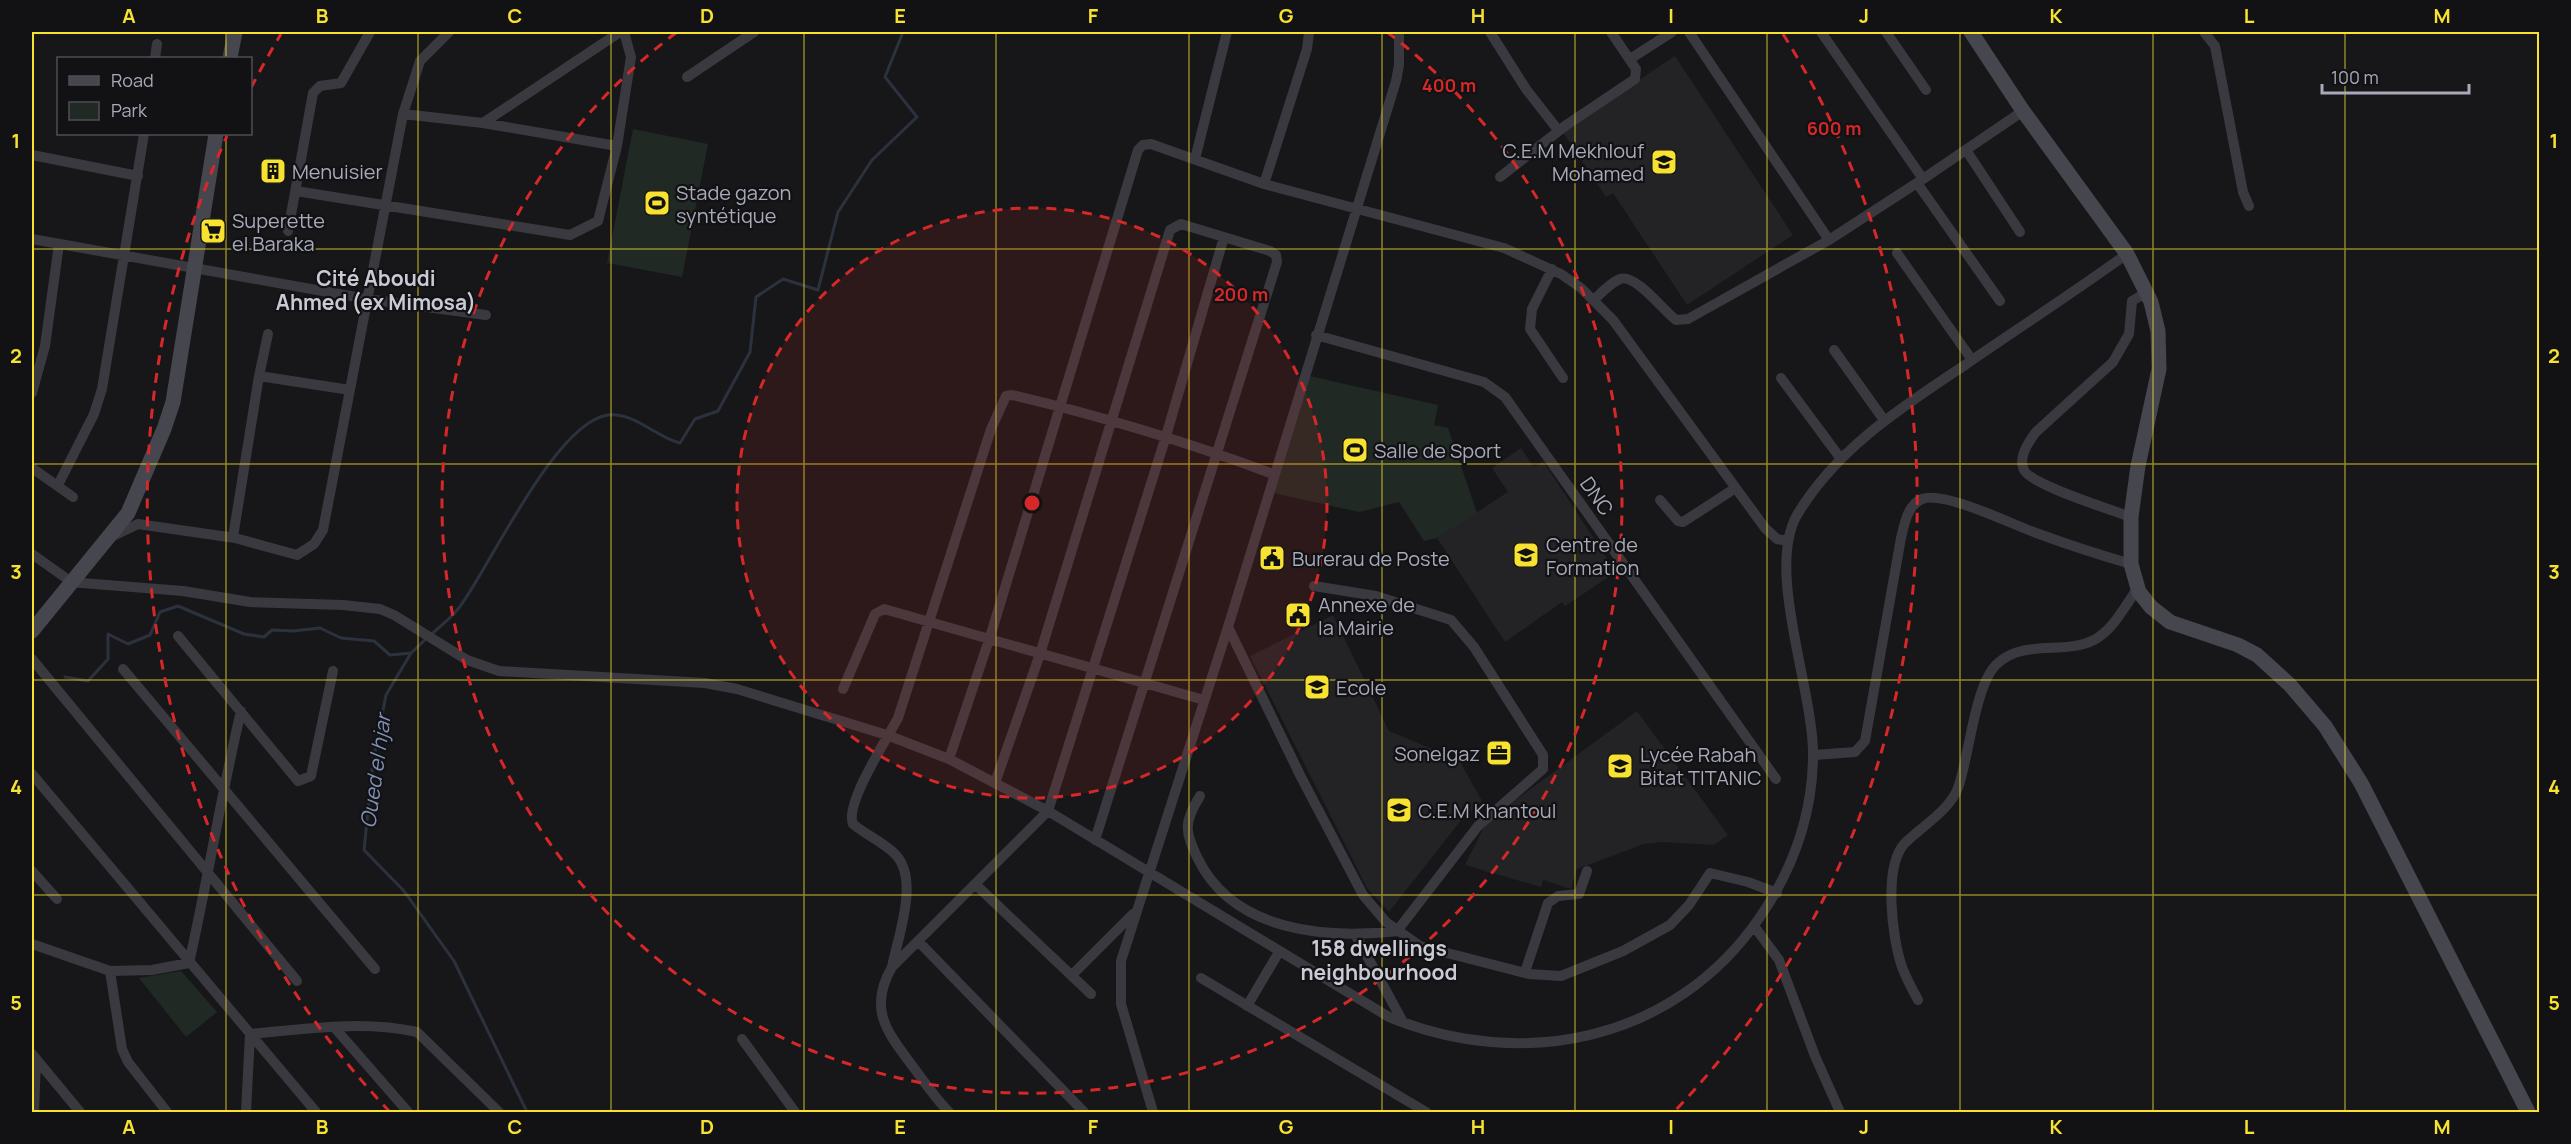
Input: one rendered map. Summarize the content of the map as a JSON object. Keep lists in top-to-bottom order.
{
  "streets": {
    "street": ["DNC"]
  },
  "districts": ["Cité Aboudi Ahmed (ex Mimosa)", "158 dwellings neighbourhood"],
  "water": ["Oued el hjar"],
  "places": {
    "school or university": [
      "C.E.M Mekhlouf Mohamed",
      "Centre de Formation",
      "Ecole",
      "Lycée Rabah Bitat TITANIC",
      "C.E.M Khantoul"
    ],
    "building": ["Menuisier"],
    "sports": ["Stade gazon syntétique", "Salle de Sport"],
    "supermarket": ["Superette el Baraka"],
    "public building": ["Burerau de Poste", "Annexe de la Mairie"],
    "office": ["Sonelgaz"]
  },
  "legend": ["Road", "Park"],
  "scale_bar": "100 m",
  "grid": {
    "columns": [
      "A",
      "B",
      "C",
      "D",
      "E",
      "F",
      "G",
      "H",
      "I",
      "J",
      "K",
      "L",
      "M"
    ],
    "rows": [
      "1",
      "2",
      "3",
      "4",
      "5"
    ]
  },
  "rings": ["400 m", "600 m", "200 m"]
}
